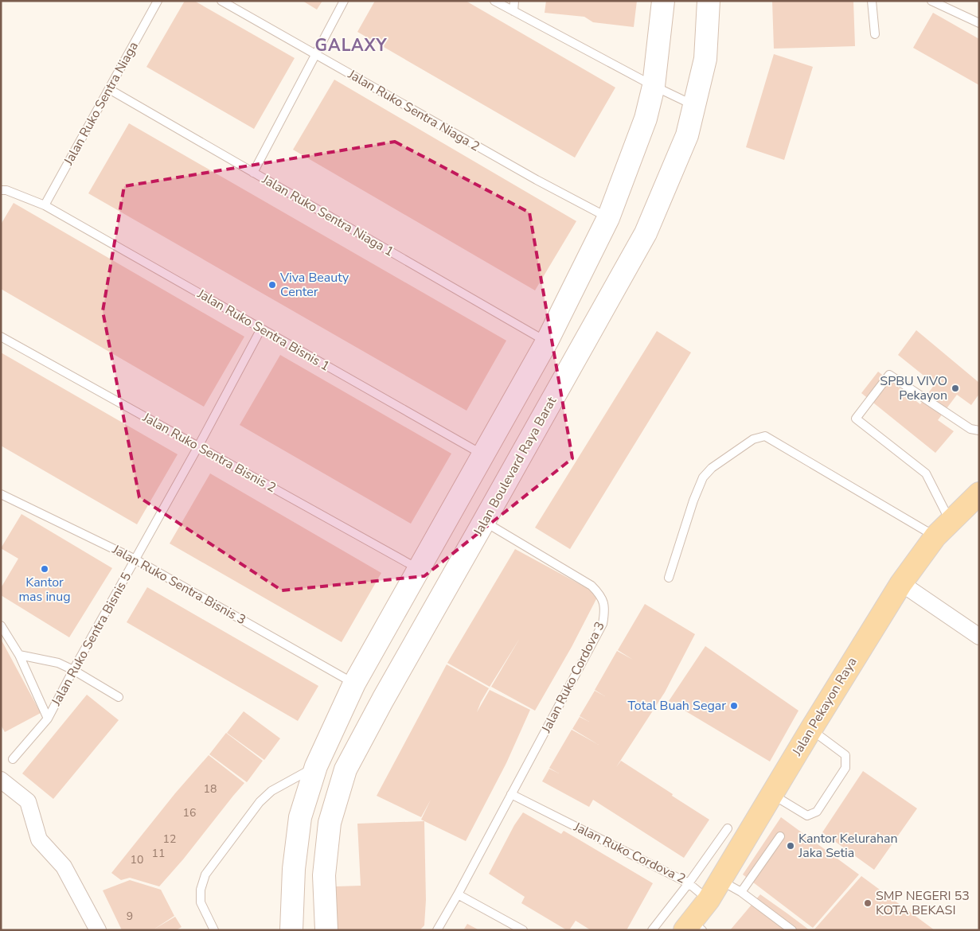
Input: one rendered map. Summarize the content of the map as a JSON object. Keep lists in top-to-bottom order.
{
  "streets": {
    "main road": ["Jalan Boulevard Raya Barat", "Jalan Pekayon Raya"],
    "lane": [
      "Jalan Ruko Sentra Niaga",
      "Jalan Ruko Sentra Niaga 2",
      "Jalan Ruko Sentra Niaga 1",
      "Jalan Ruko Sentra Bisnis 1",
      "Jalan Ruko Sentra Bisnis 2",
      "Jalan Ruko Sentra Bisnis 3",
      "Jalan Ruko Sentra Bisnis 5",
      "Jalan Ruko Cordova 3",
      "Jalan Ruko Cordova 2"
    ]
  },
  "crossings": [
    ["Jalan Ruko Sentra Niaga", "Jalan Ruko Sentra Niaga 1"],
    ["Jalan Ruko Sentra Niaga", "Jalan Ruko Sentra Bisnis 1"],
    ["Jalan Ruko Sentra Bisnis 1", "Jalan Ruko Sentra Bisnis 5"],
    ["Jalan Ruko Sentra Bisnis 2", "Jalan Ruko Sentra Bisnis 5"],
    ["Jalan Boulevard Raya Barat", "Jalan Ruko Cordova 3"],
    ["Jalan Ruko Sentra Bisnis 3", "Jalan Ruko Sentra Bisnis 5"],
    ["Jalan Ruko Cordova 3", "Jalan Ruko Cordova 2"]
  ],
  "districts": ["GALAXY"],
  "places": [
    "Viva Beauty Center",
    "SPBU VIVO Pekayon",
    "Kantor mas inug",
    "Total Buah Segar",
    "Kantor Kelurahan Jaka Setia",
    "SMP NEGERI 53 KOTA BEKASI"
  ],
  "house_numbers": [
    "18",
    "16",
    "12",
    "11",
    "10",
    "9"
  ]
}
